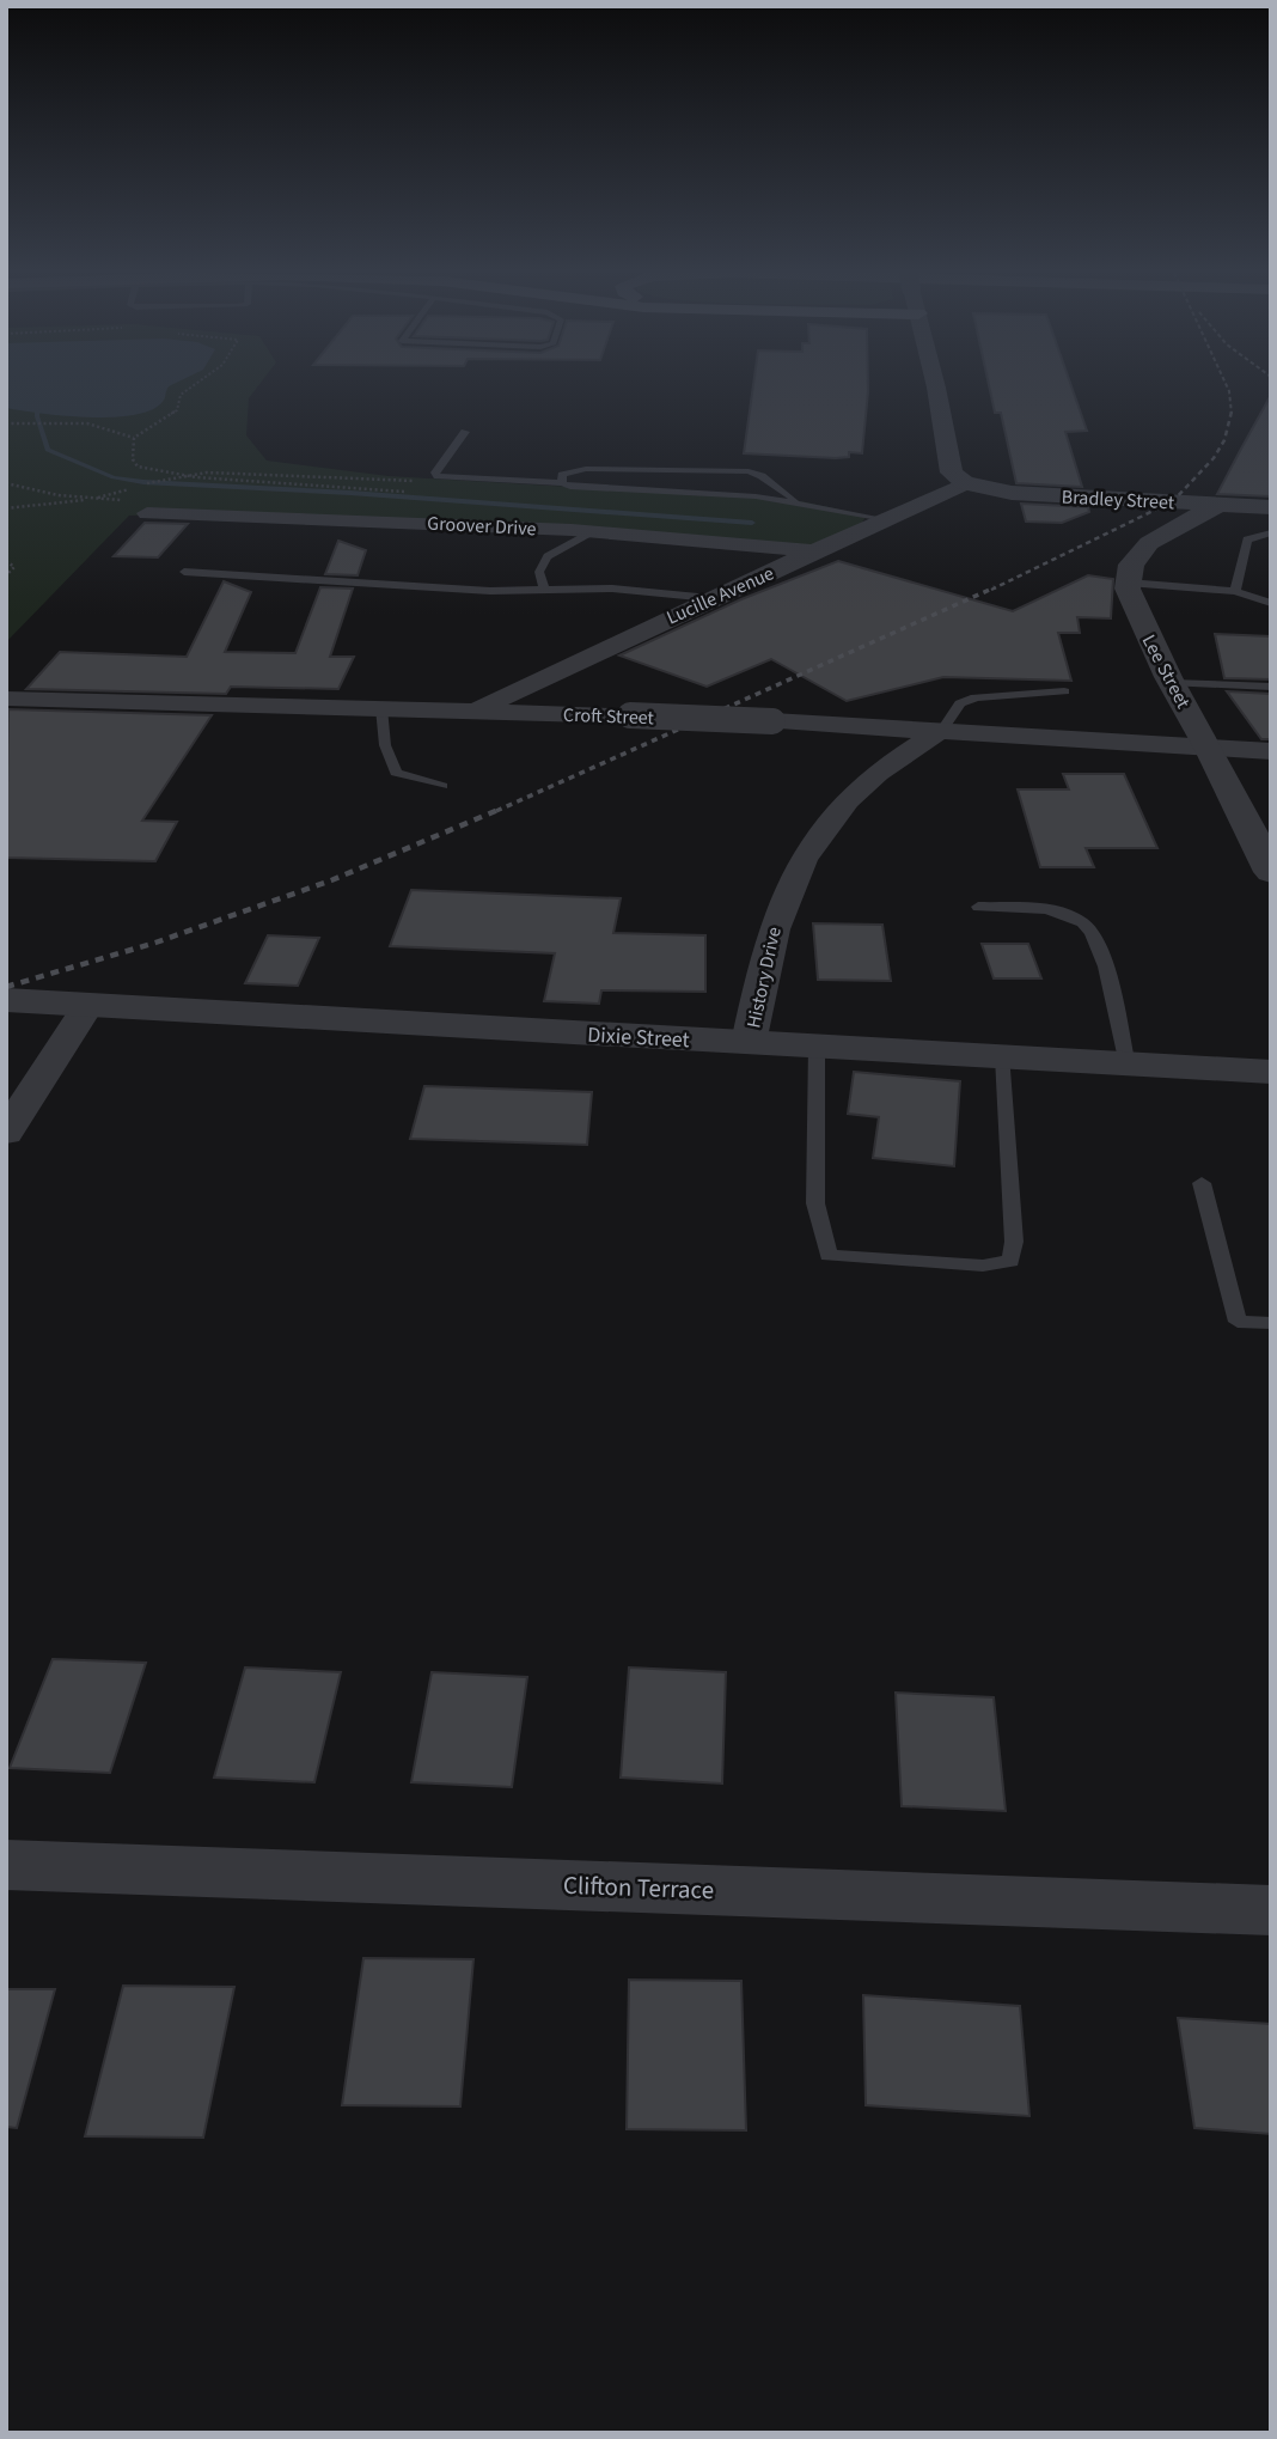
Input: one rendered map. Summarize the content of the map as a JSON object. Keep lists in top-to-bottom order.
{
  "streets": {
    "street": [
      "Bradley Street",
      "Groover Drive",
      "Lucille Avenue",
      "Lee Street",
      "Croft Street",
      "History Drive",
      "Dixie Street",
      "Clifton Terrace"
    ]
  },
  "crossings": [
    ["Bradley Street", "Lucille Avenue"],
    ["Groover Drive", "Lucille Avenue"],
    ["Lucille Avenue", "Croft Street"],
    ["Lee Street", "Croft Street"],
    ["Croft Street", "History Drive"],
    ["History Drive", "Dixie Street"]
  ]
}
